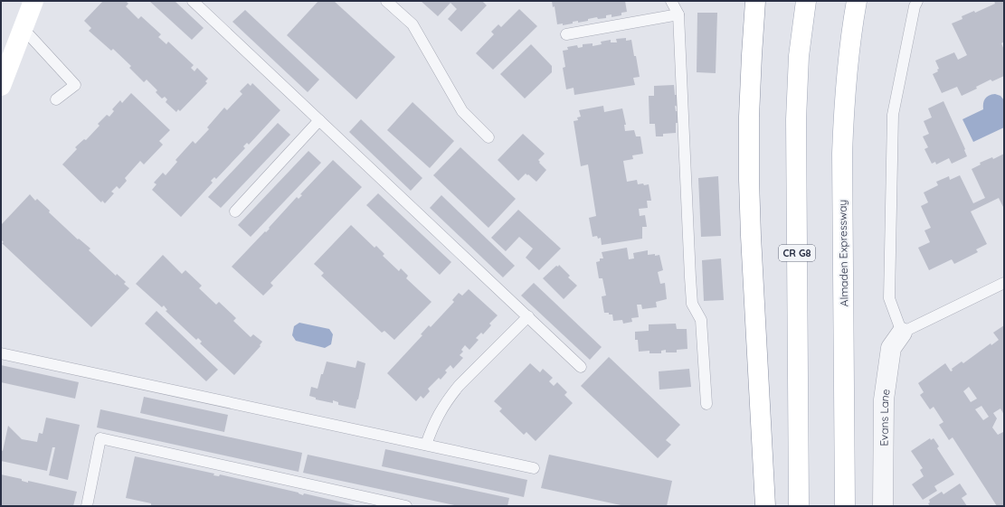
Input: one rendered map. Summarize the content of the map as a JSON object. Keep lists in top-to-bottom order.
{
  "streets": {
    "main road": ["CR G8", "Almaden Expressway"],
    "street": ["Evans Lane"]
  }
}
